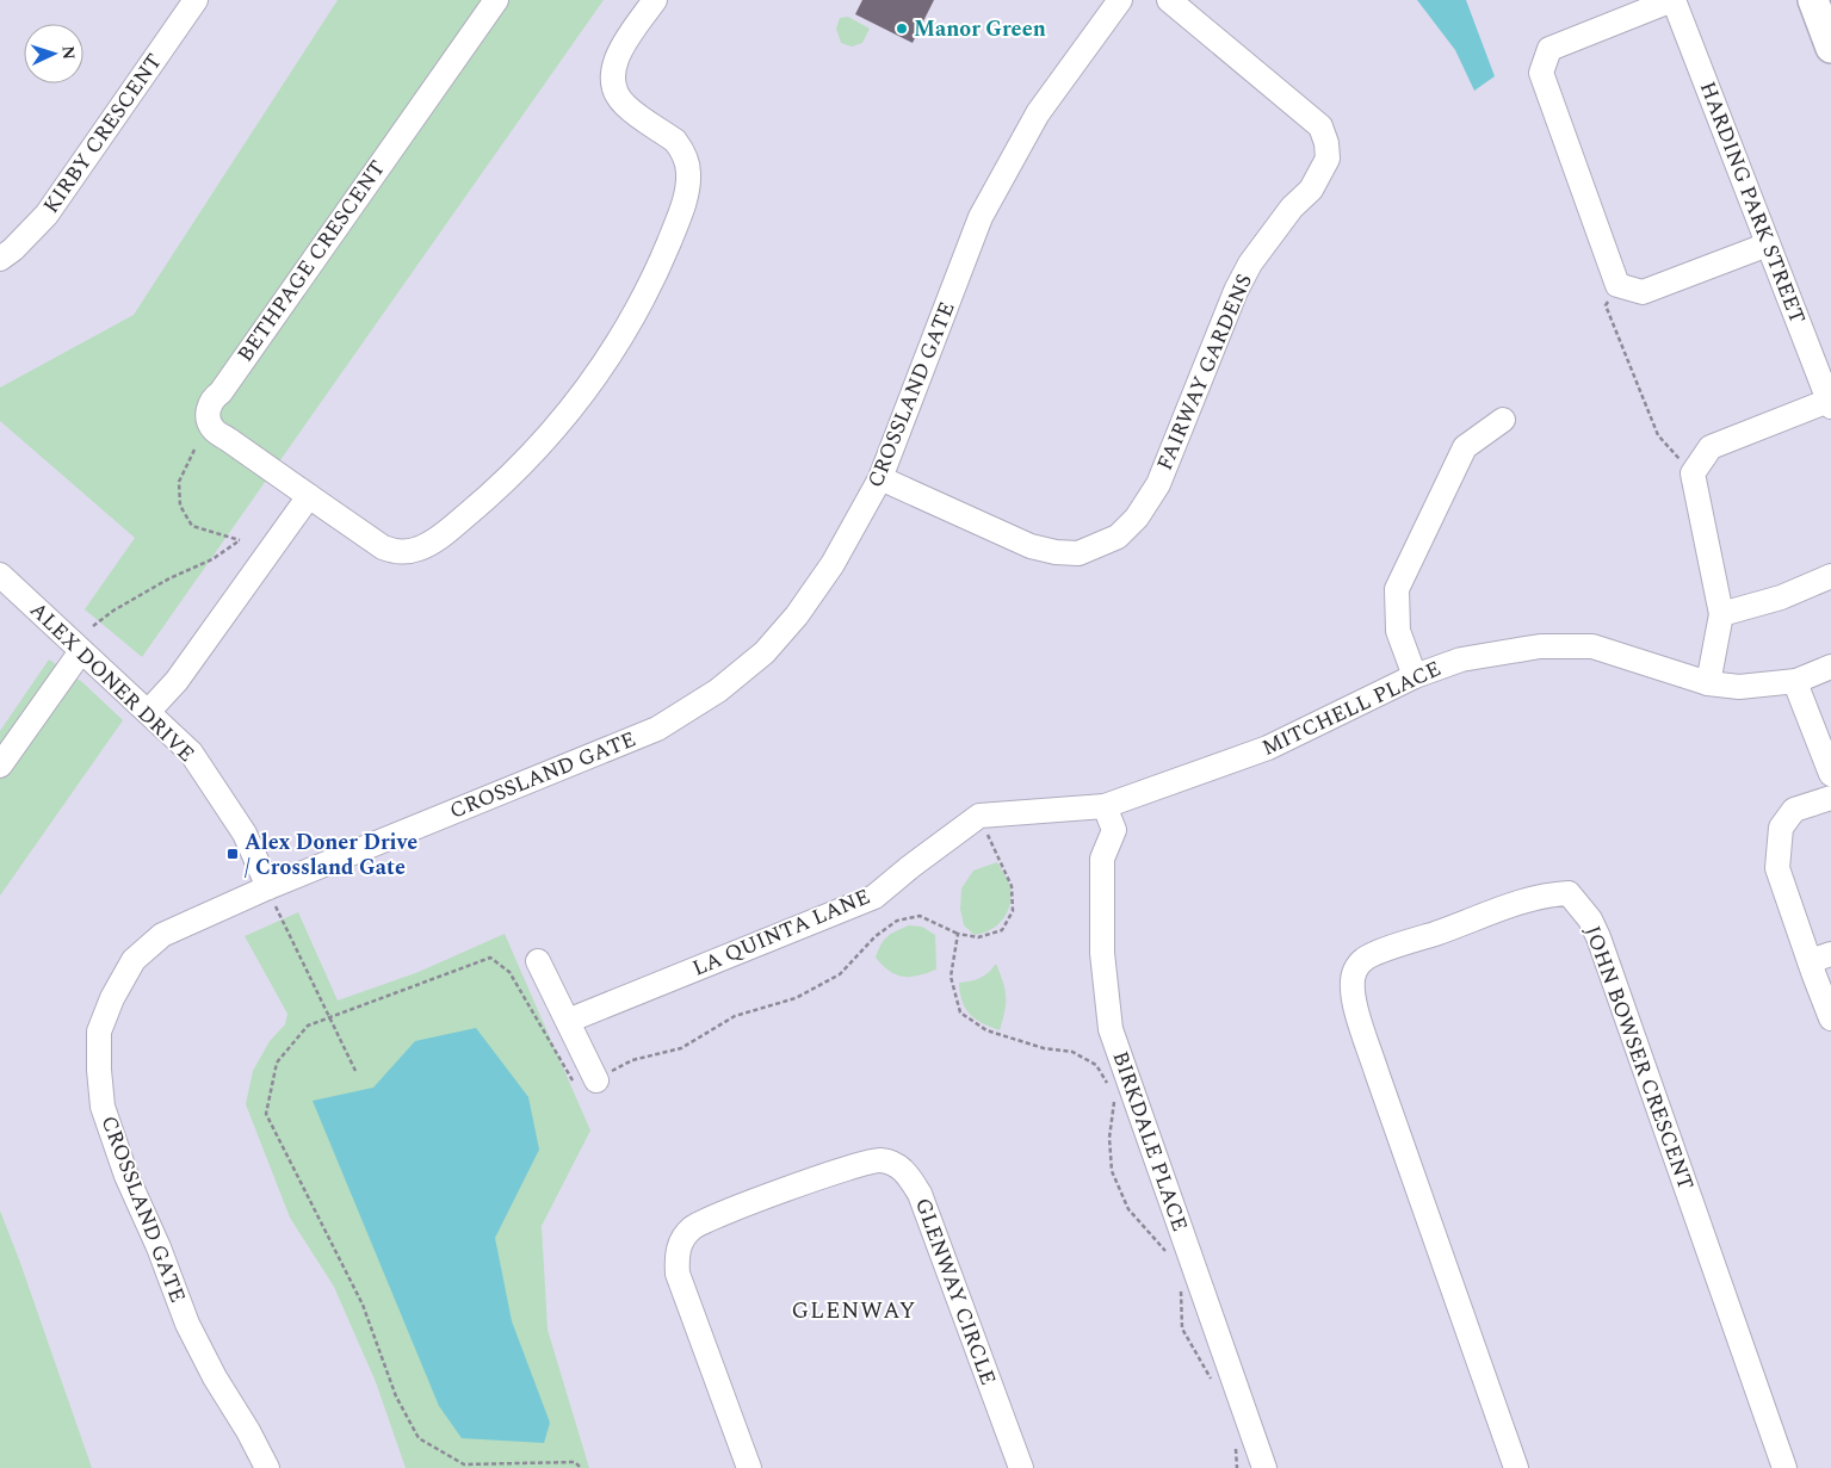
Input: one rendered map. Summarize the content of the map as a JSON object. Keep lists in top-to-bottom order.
{
  "streets": {
    "street": [
      "KIRBY CRESCENT",
      "HARDING PARK STREET",
      "BETHPAGE CRESCENT",
      "FAIRWAY GARDENS",
      "CROSSLAND GATE",
      "ALEX DONER DRIVE",
      "MITCHELL PLACE",
      "LA QUINTA LANE",
      "JOHN BOWSER CRESCENT",
      "BIRKDALE PLACE",
      "GLENWAY CIRCLE"
    ]
  },
  "crossings": [
    ["FAIRWAY GARDENS", "CROSSLAND GATE"],
    ["CROSSLAND GATE", "ALEX DONER DRIVE"],
    ["MITCHELL PLACE", "LA QUINTA LANE"],
    ["MITCHELL PLACE", "BIRKDALE PLACE"]
  ],
  "districts": ["GLENWAY"],
  "places": {
    "other": ["Manor Green"],
    "transit": ["Alex Doner Drive / Crossland Gate"]
  },
  "north": "right"
}
